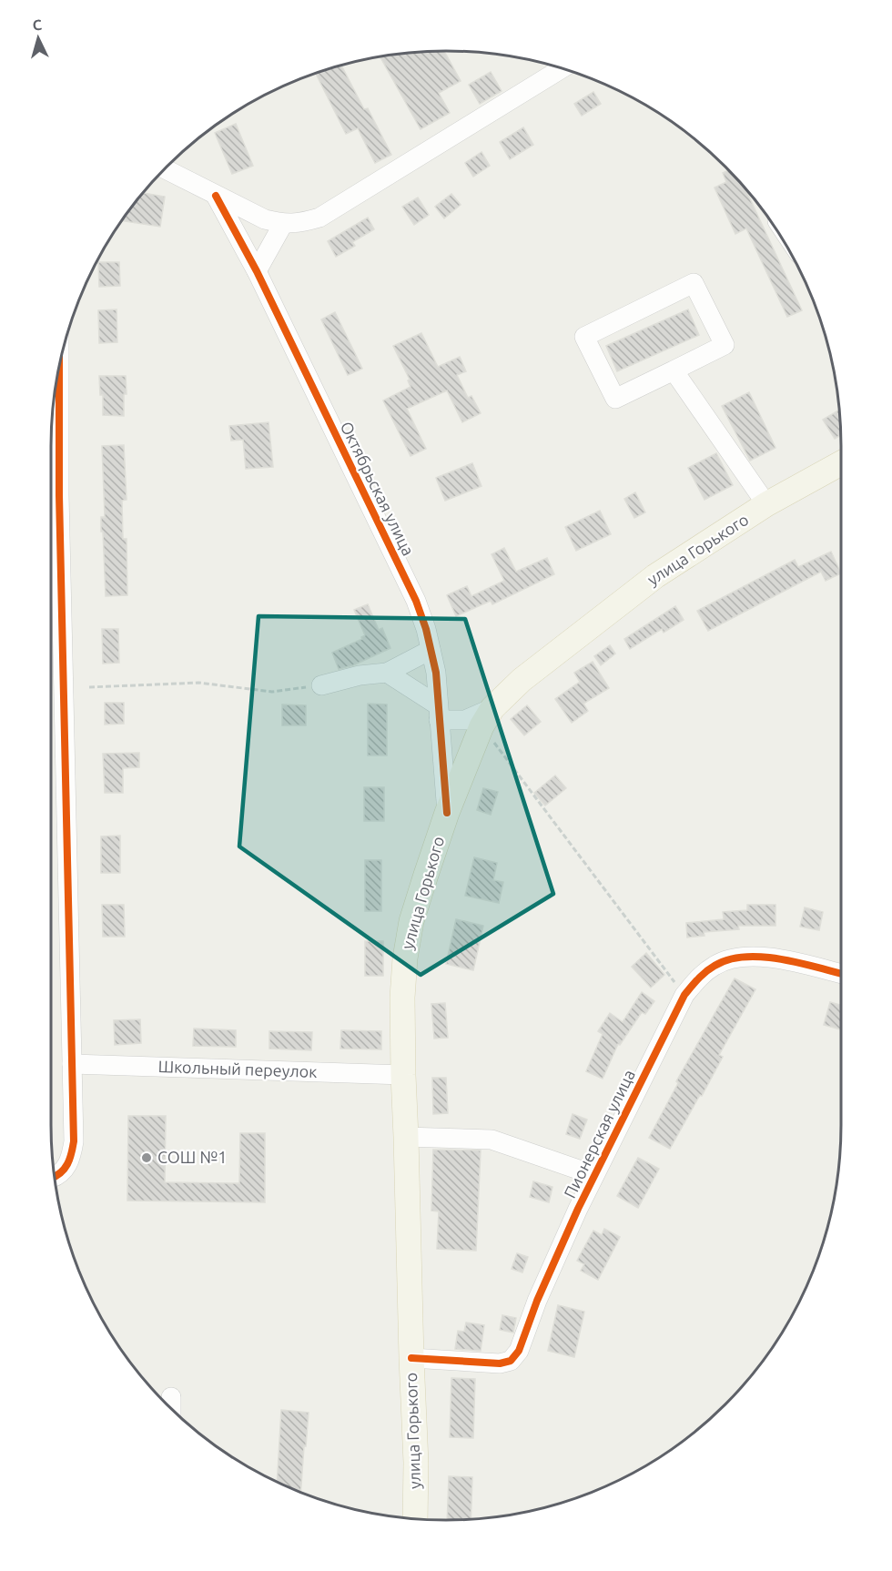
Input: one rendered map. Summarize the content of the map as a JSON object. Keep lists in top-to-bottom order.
{
  "streets": {
    "main road": ["улица Горького"],
    "street": ["Октябрьская улица", "Школьный переулок", "Пионерская улица"]
  },
  "crossings": [
    ["Октябрьская улица", "улица Горького"],
    ["улица Горького", "Школьный переулок"],
    ["улица Горького", "Пионерская улица"]
  ],
  "places": ["СОШ №1"],
  "north": "top"
}
